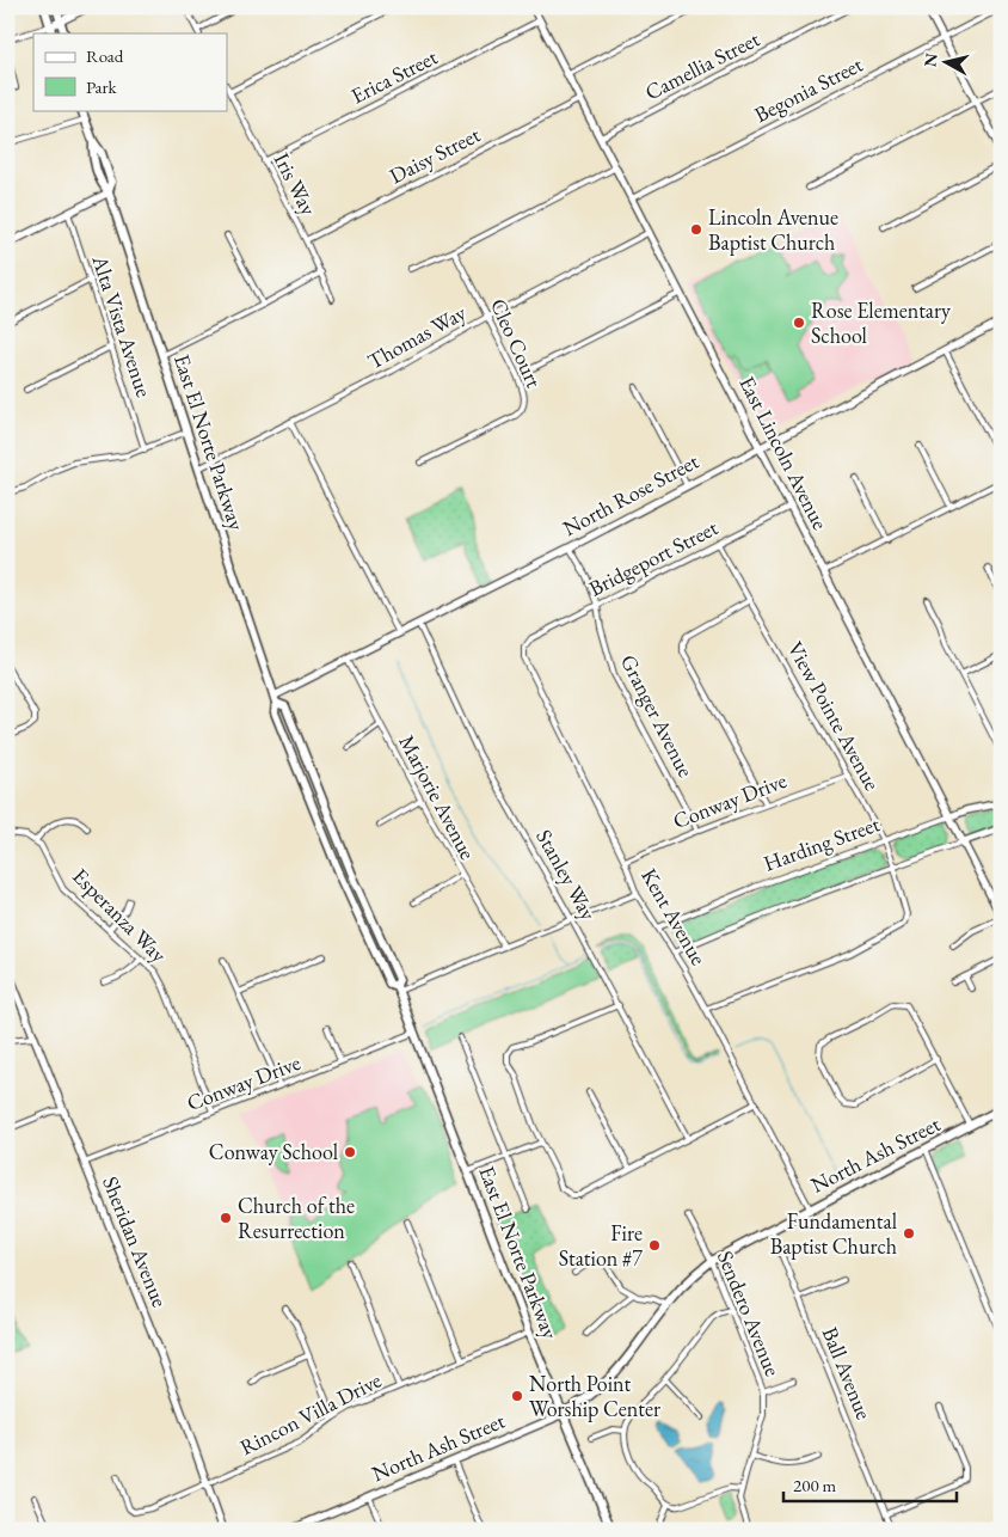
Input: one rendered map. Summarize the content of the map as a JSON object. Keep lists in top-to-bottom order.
{
  "streets": {
    "main road": ["East El Norte Parkway", "North Ash Street"],
    "street": [
      "Camellia Street",
      "Erica Street",
      "Begonia Street",
      "Daisy Street",
      "Iris Way",
      "Alta Vista Avenue",
      "Thomas Way",
      "Cleo Court",
      "East Lincoln Avenue",
      "North Rose Street",
      "Bridgeport Street",
      "Granger Avenue",
      "View Pointe Avenue",
      "Marjorie Avenue",
      "Conway Drive",
      "Harding Street",
      "Stanley Way",
      "Esperanza Way",
      "Kent Avenue",
      "Sheridan Avenue",
      "Sendero Avenue",
      "Ball Avenue",
      "Rincon Villa Drive"
    ]
  },
  "crossings": [
    ["Camellia Street", "East Lincoln Avenue"],
    ["Erica Street", "Iris Way"],
    ["Erica Street", "East Lincoln Avenue"],
    ["Begonia Street", "East Lincoln Avenue"],
    ["Daisy Street", "Iris Way"],
    ["Daisy Street", "East Lincoln Avenue"],
    ["Thomas Way", "Cleo Court"],
    ["Thomas Way", "East El Norte Parkway"],
    ["Thomas Way", "East Lincoln Avenue"],
    ["East El Norte Parkway", "North Rose Street"],
    ["East El Norte Parkway", "Conway Drive"],
    ["East El Norte Parkway", "North Ash Street"],
    ["East El Norte Parkway", "Rincon Villa Drive"],
    ["East Lincoln Avenue", "North Rose Street"],
    ["East Lincoln Avenue", "Bridgeport Street"],
    ["East Lincoln Avenue", "Harding Street"],
    ["North Rose Street", "Granger Avenue"],
    ["North Rose Street", "Marjorie Avenue"],
    ["North Rose Street", "Stanley Way"],
    ["Bridgeport Street", "Granger Avenue"],
    ["Bridgeport Street", "View Pointe Avenue"],
    ["Bridgeport Street", "Kent Avenue"],
    ["Granger Avenue", "Conway Drive"],
    ["View Pointe Avenue", "Conway Drive"],
    ["View Pointe Avenue", "Harding Street"],
    ["View Pointe Avenue", "Kent Avenue"],
    ["Conway Drive", "Esperanza Way"],
    ["Conway Drive", "Kent Avenue"],
    ["Conway Drive", "Sheridan Avenue"],
    ["Harding Street", "Kent Avenue"],
    ["Kent Avenue", "North Ash Street"],
    ["North Ash Street", "Sendero Avenue"],
    ["North Ash Street", "Ball Avenue"],
    ["Sheridan Avenue", "Rincon Villa Drive"]
  ],
  "places": [
    "Lincoln Avenue Baptist Church",
    "Rose Elementary School",
    "Conway School",
    "Church of the Resurrection",
    "Fundamental Baptist Church",
    "Fire Station #7",
    "North Point Worship Center"
  ],
  "legend": ["Road", "Park"],
  "scale_bar": "200 m",
  "north": "left"
}
